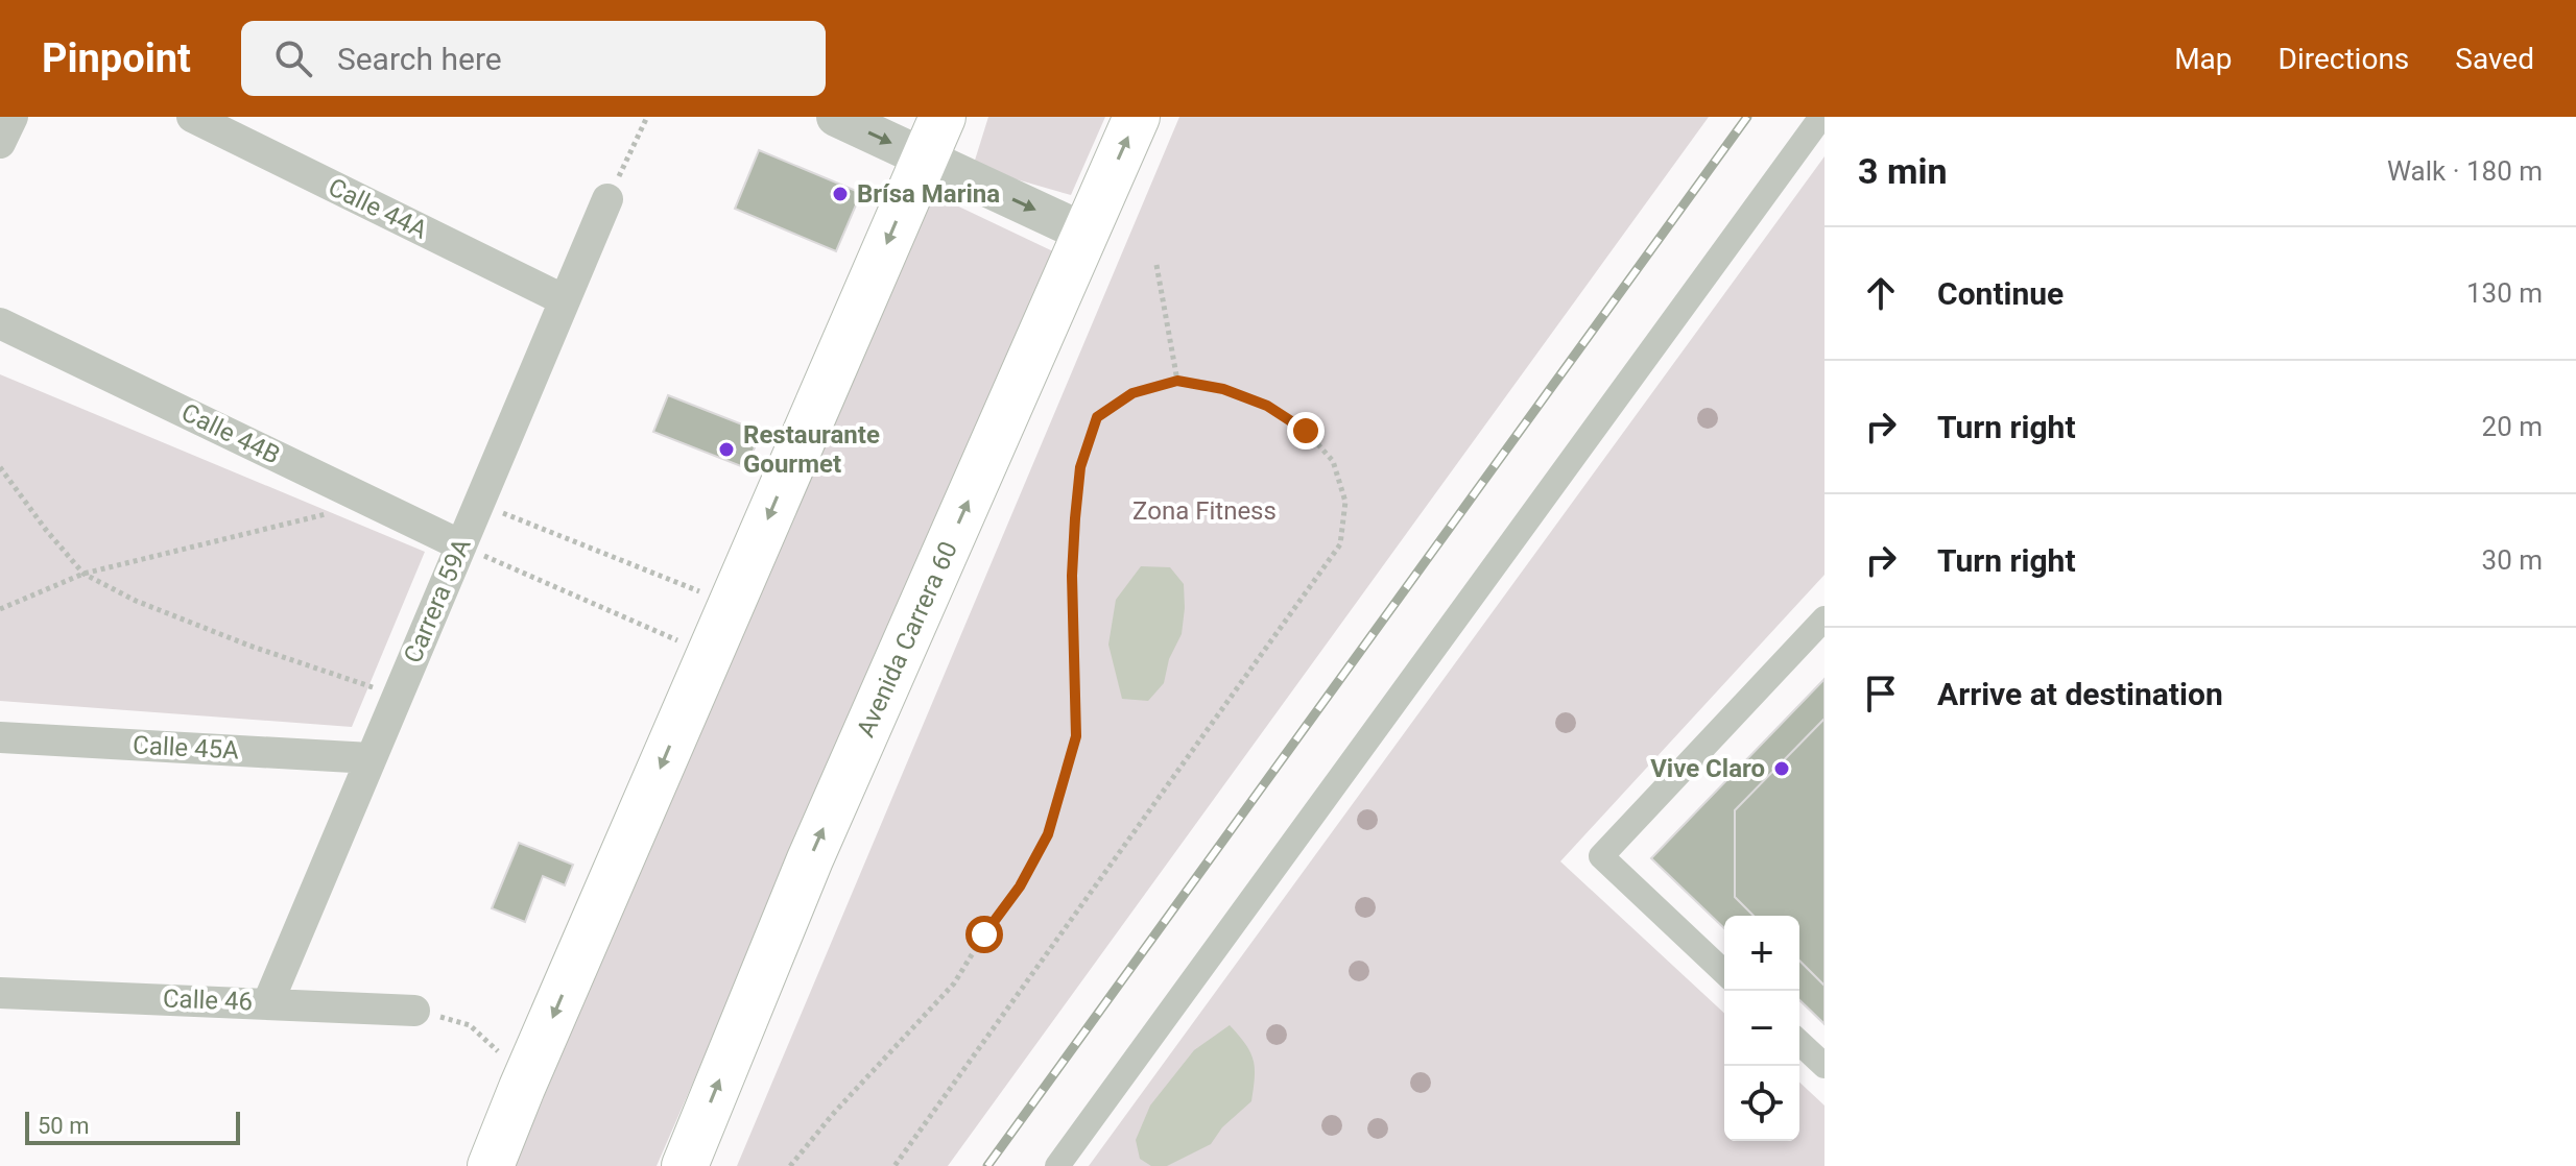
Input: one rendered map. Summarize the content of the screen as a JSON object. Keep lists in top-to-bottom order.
{
  "streets": {
    "main road": ["Avenida Carrera 60"],
    "street": [
      "Calle 44A",
      "Calle 44B",
      "Carrera 59A",
      "Calle 45A",
      "Calle 46"
    ]
  },
  "crossings": [
    ["Calle 44A", "Carrera 59A"],
    ["Calle 44B", "Carrera 59A"],
    ["Carrera 59A", "Calle 45A"],
    ["Carrera 59A", "Calle 46"]
  ],
  "parks": ["Zona Fitness"],
  "places": ["Brísa Marina", "Restaurante Gourmet", "Vive Claro"],
  "scale_bar": "50 m",
  "page": {
    "header": "Pinpoint",
    "search": "Search here",
    "nav": ["Map", "Directions", "Saved"],
    "heading": ["3 min", "Walk · 180 m"],
    "list": [
      ["Continue", "130 m"],
      ["Turn right", "20 m"],
      ["Turn right", "30 m"],
      "Arrive at destination"
    ],
    "map_buttons": ["+", "−"],
    "scale": "50 m"
  }
}
